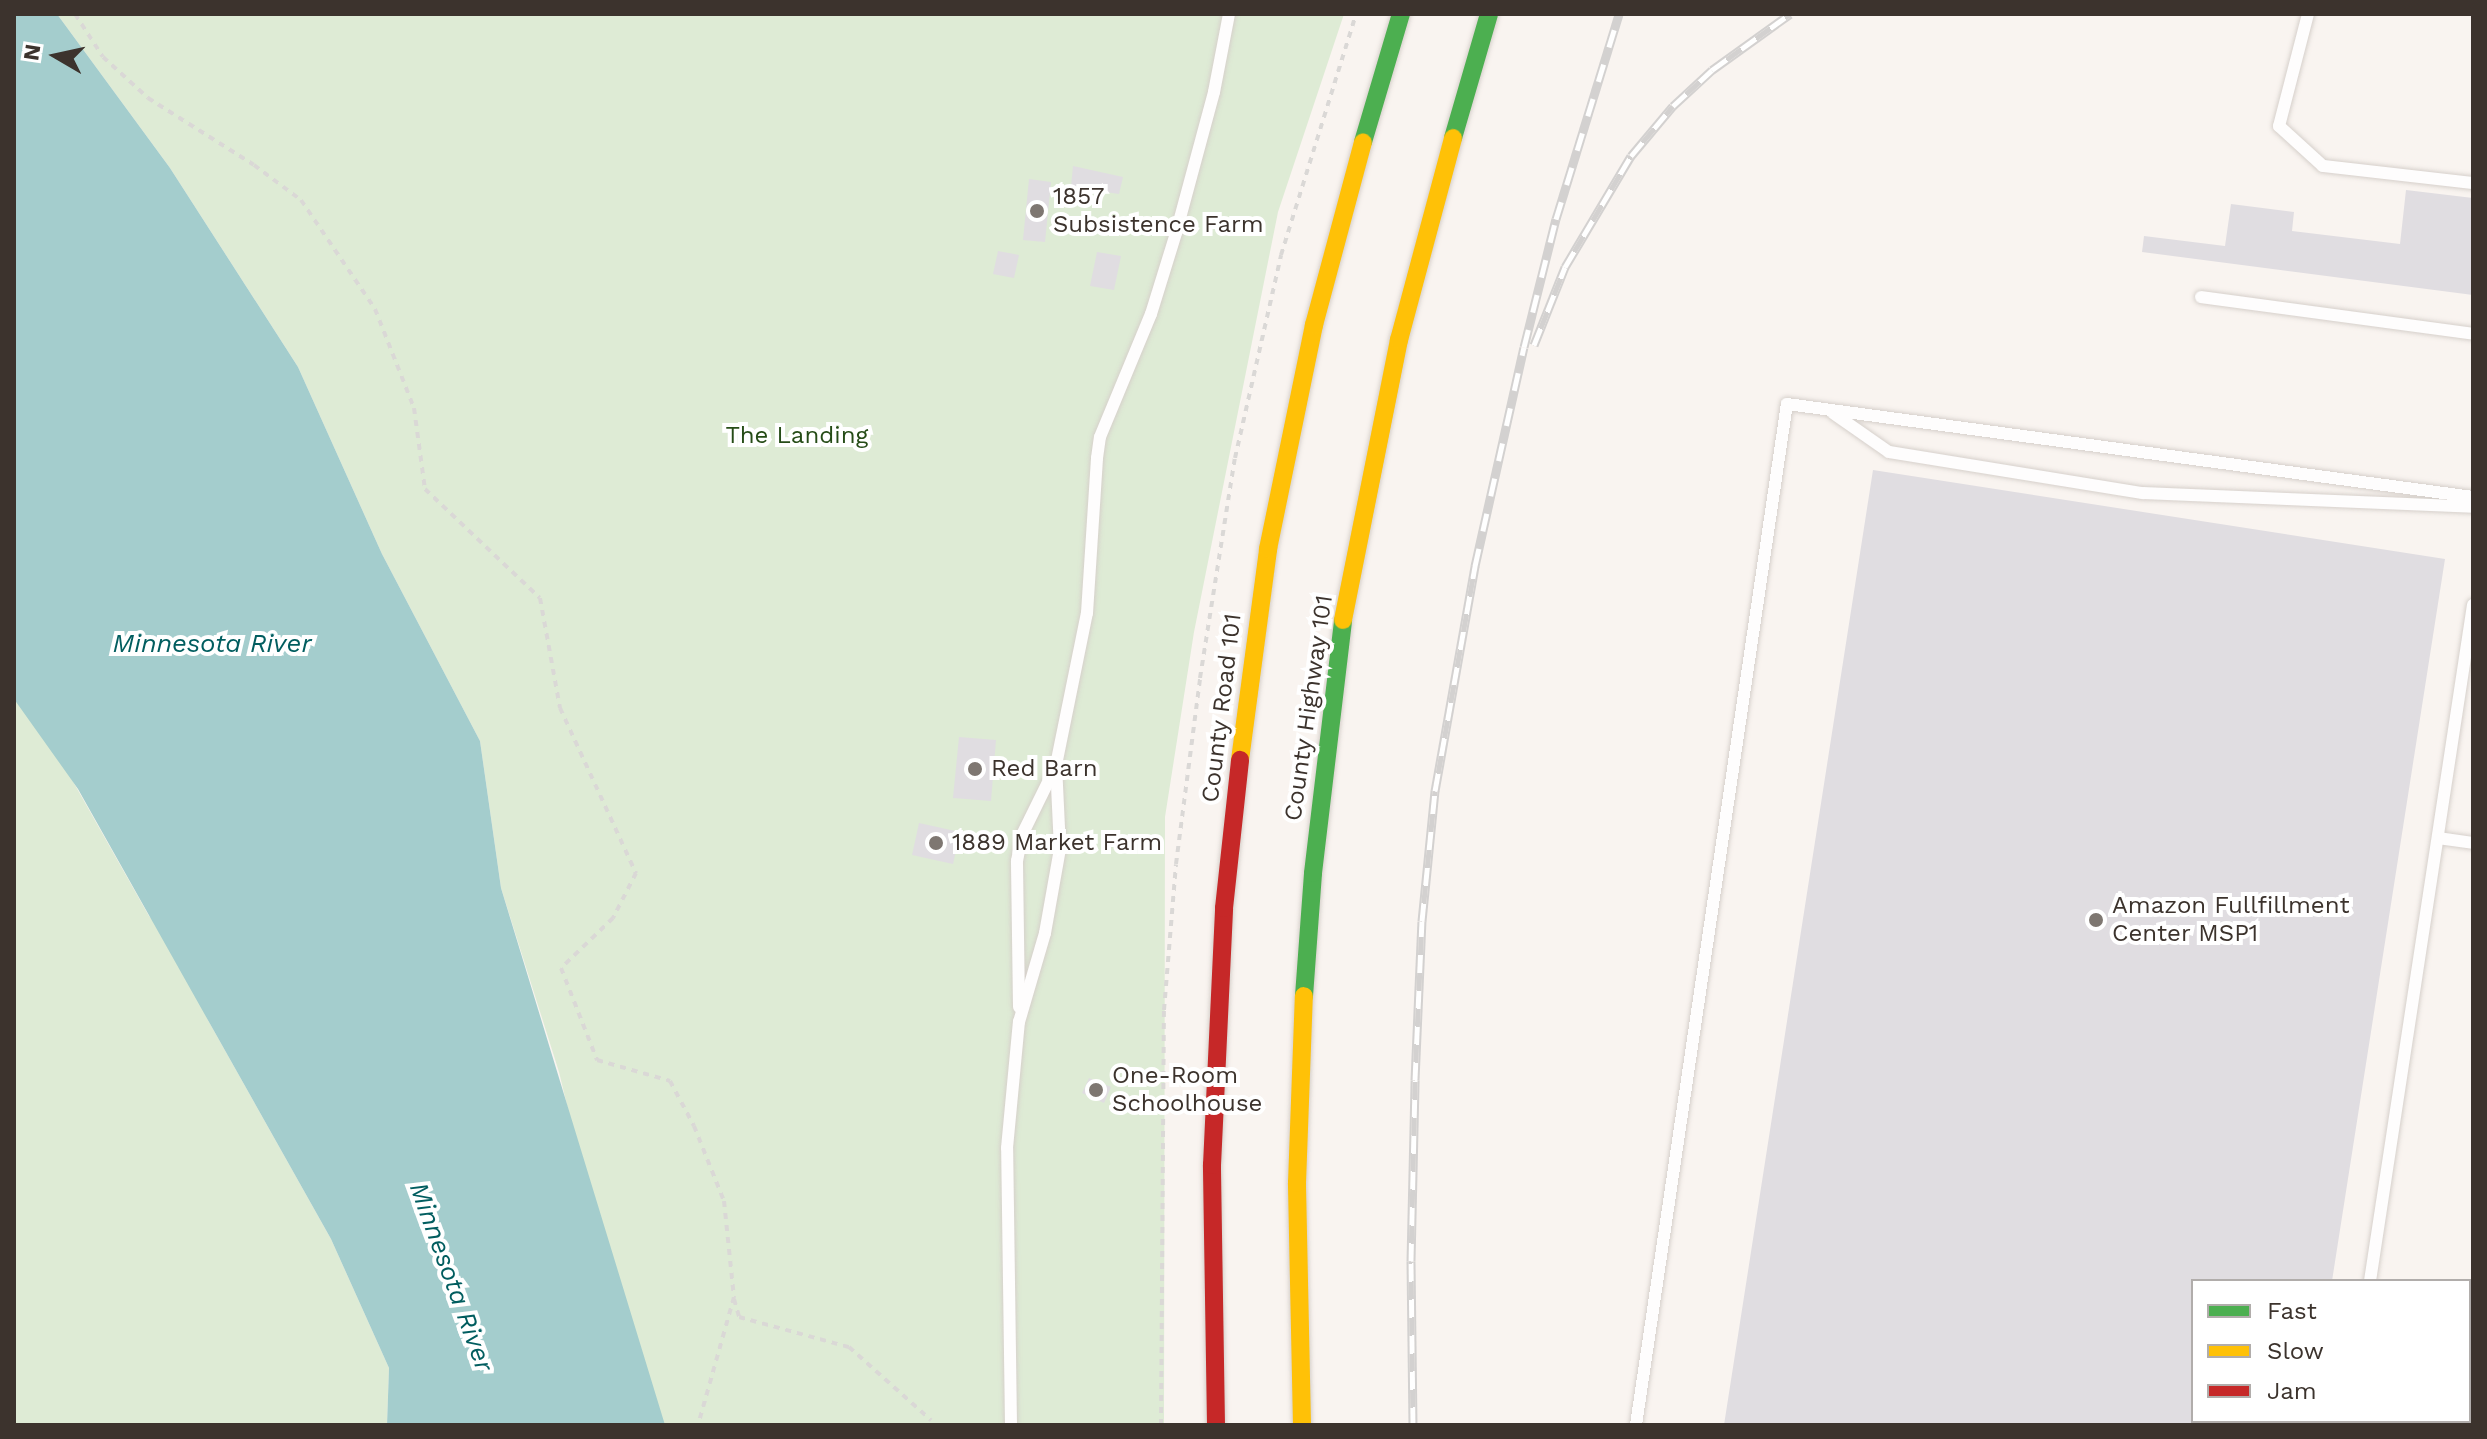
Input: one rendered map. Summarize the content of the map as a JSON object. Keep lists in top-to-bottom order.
{
  "streets": {
    "main road": ["County Road 101", "County Highway 101"]
  },
  "water": ["Minnesota River"],
  "parks": ["The Landing"],
  "places": [
    "1857 Subsistence Farm",
    "Red Barn",
    "1889 Market Farm",
    "Amazon Fullfillment Center MSP1",
    "One-Room Schoolhouse"
  ],
  "legend": ["Fast", "Slow", "Jam"],
  "north": "left"
}
